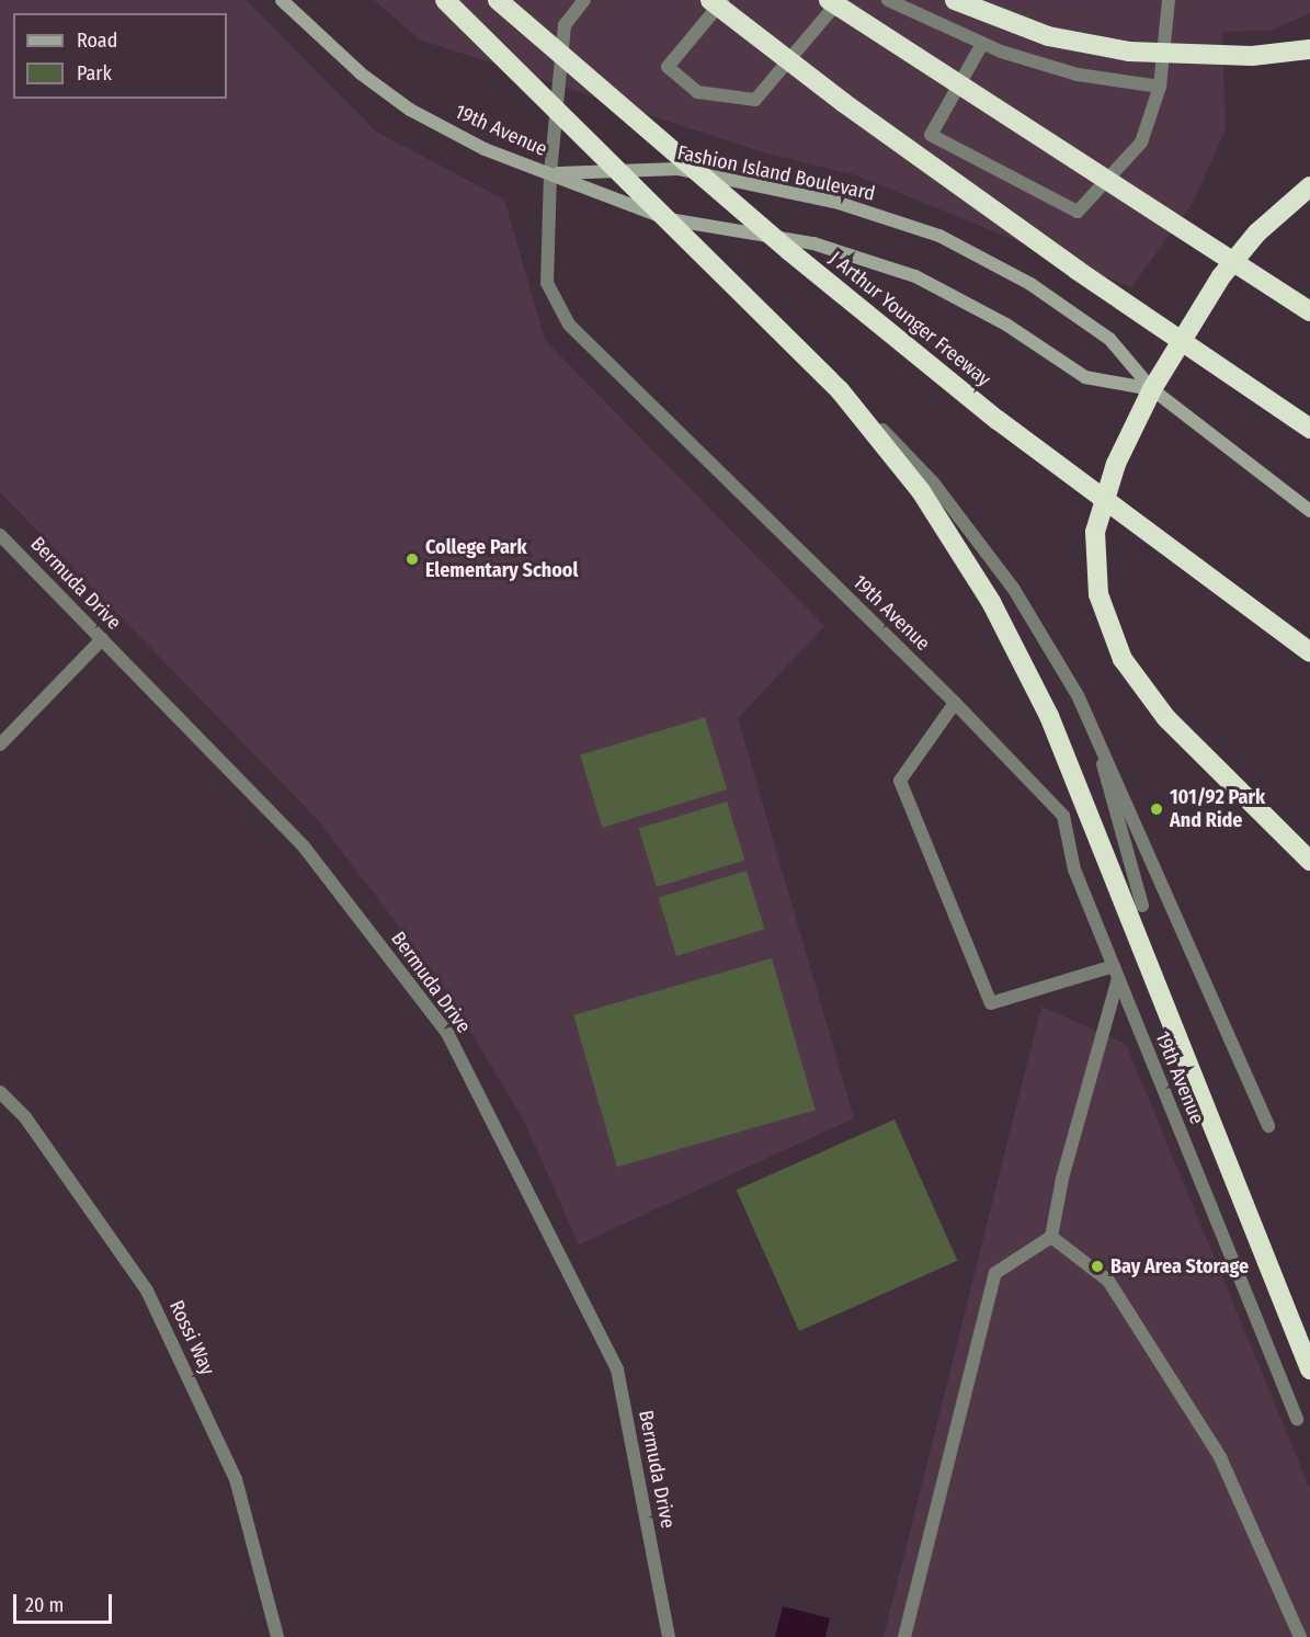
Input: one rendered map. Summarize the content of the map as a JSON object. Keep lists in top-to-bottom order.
{
  "streets": {
    "highway": ["J Arthur Younger Freeway"],
    "main road": ["19th Avenue", "Fashion Island Boulevard"],
    "street": ["Bermuda Drive", "Rossi Way"]
  },
  "crossings": [
    ["19th Avenue", "Fashion Island Boulevard"]
  ],
  "places": ["College Park Elementary School", "101/92 Park And Ride", "Bay Area Storage"],
  "legend": ["Road", "Park"],
  "scale_bar": "20 m"
}
